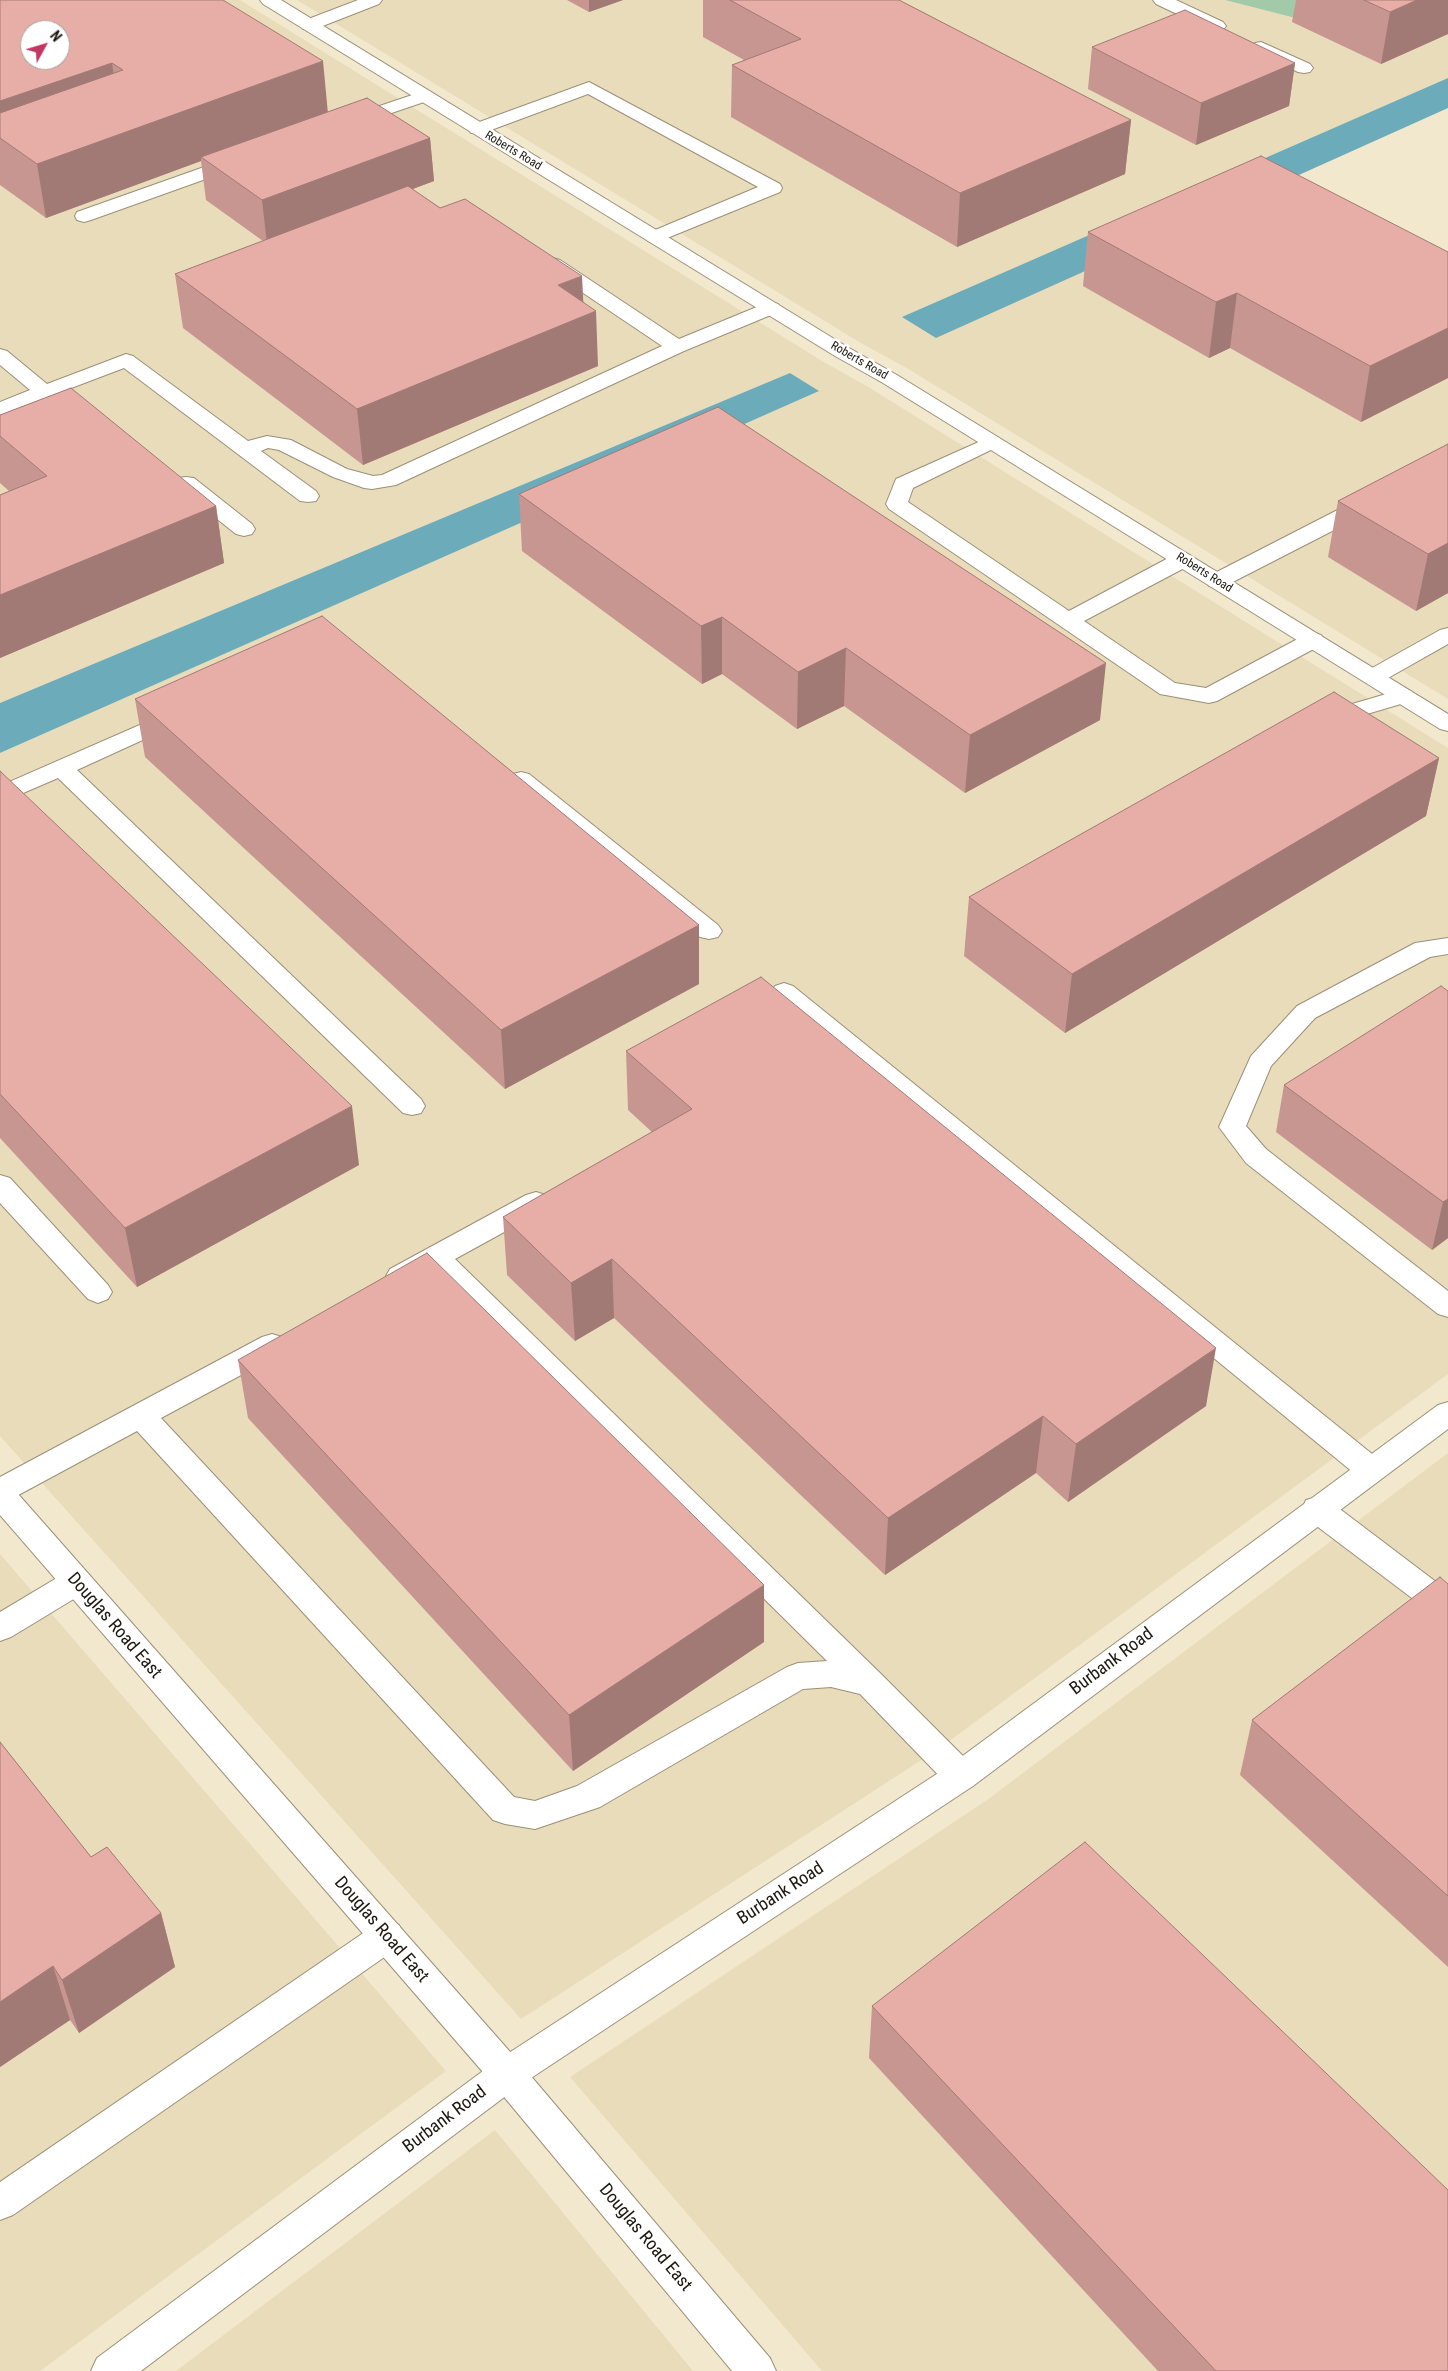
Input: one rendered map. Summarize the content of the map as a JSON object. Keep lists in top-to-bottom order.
{
  "streets": {
    "street": ["Roberts Road", "Douglas Road East", "Burbank Road"]
  },
  "crossings": [
    ["Douglas Road East", "Burbank Road"]
  ],
  "north": "top right"
}
